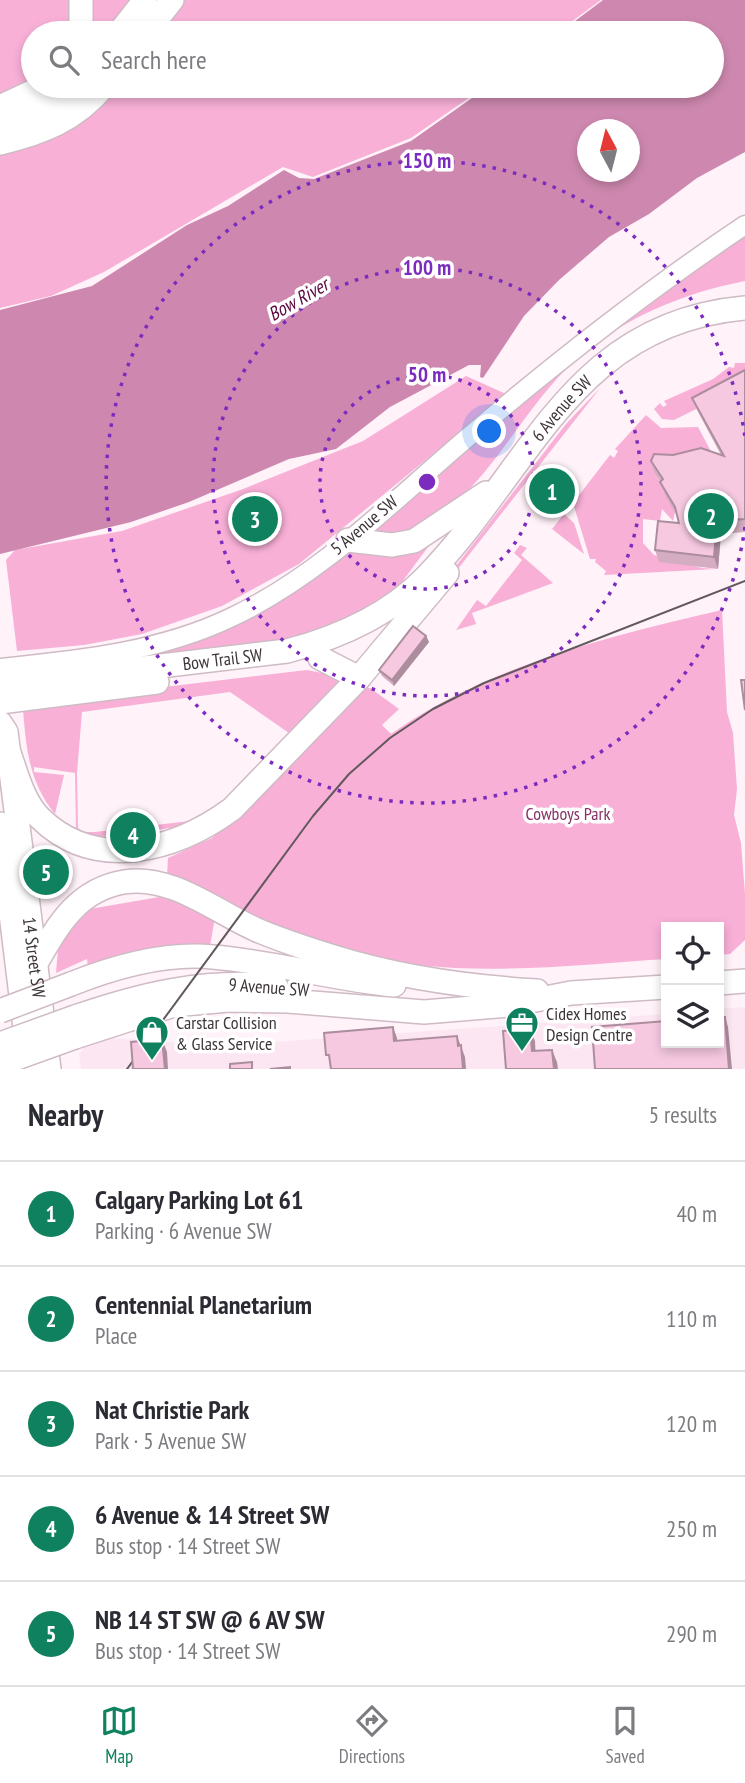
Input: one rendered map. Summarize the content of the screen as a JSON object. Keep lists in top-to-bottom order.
{
  "streets": {
    "main road": [
      "6 Avenue SW",
      "Bow Trail SW",
      "14 Street SW",
      "9 Avenue SW"
    ],
    "street": ["5 Avenue SW"]
  },
  "crossings": [
    ["6 Avenue SW", "Bow Trail SW"]
  ],
  "water": ["Bow River"],
  "parks": ["Cowboys Park"],
  "places": {
    "office": ["Cidex Homes Design Centre"],
    "shop": ["Carstar Collision & Glass Service"]
  },
  "north": "top",
  "page": {
    "search": "Search here",
    "pins": [
      "1",
      "2",
      "3",
      "4",
      "5"
    ],
    "heading": ["Nearby", "5 results"],
    "list": [
      {
        "mark": "1",
        "name": "Calgary Parking Lot 61",
        "note": "Parking · 6 Avenue SW",
        "value": "40 m"
      },
      {
        "mark": "2",
        "name": "Centennial Planetarium",
        "note": "Place",
        "value": "110 m"
      },
      {
        "mark": "3",
        "name": "Nat Christie Park",
        "note": "Park · 5 Avenue SW",
        "value": "120 m"
      },
      {
        "mark": "4",
        "name": "6 Avenue & 14 Street SW",
        "note": "Bus stop · 14 Street SW",
        "value": "250 m"
      },
      {
        "mark": "5",
        "name": "NB 14 ST SW @ 6 AV SW",
        "note": "Bus stop · 14 Street SW",
        "value": "290 m"
      }
    ],
    "nav": ["Map", "Directions", "Saved"]
  },
  "rings": ["150 m", "100 m", "50 m"]
}
